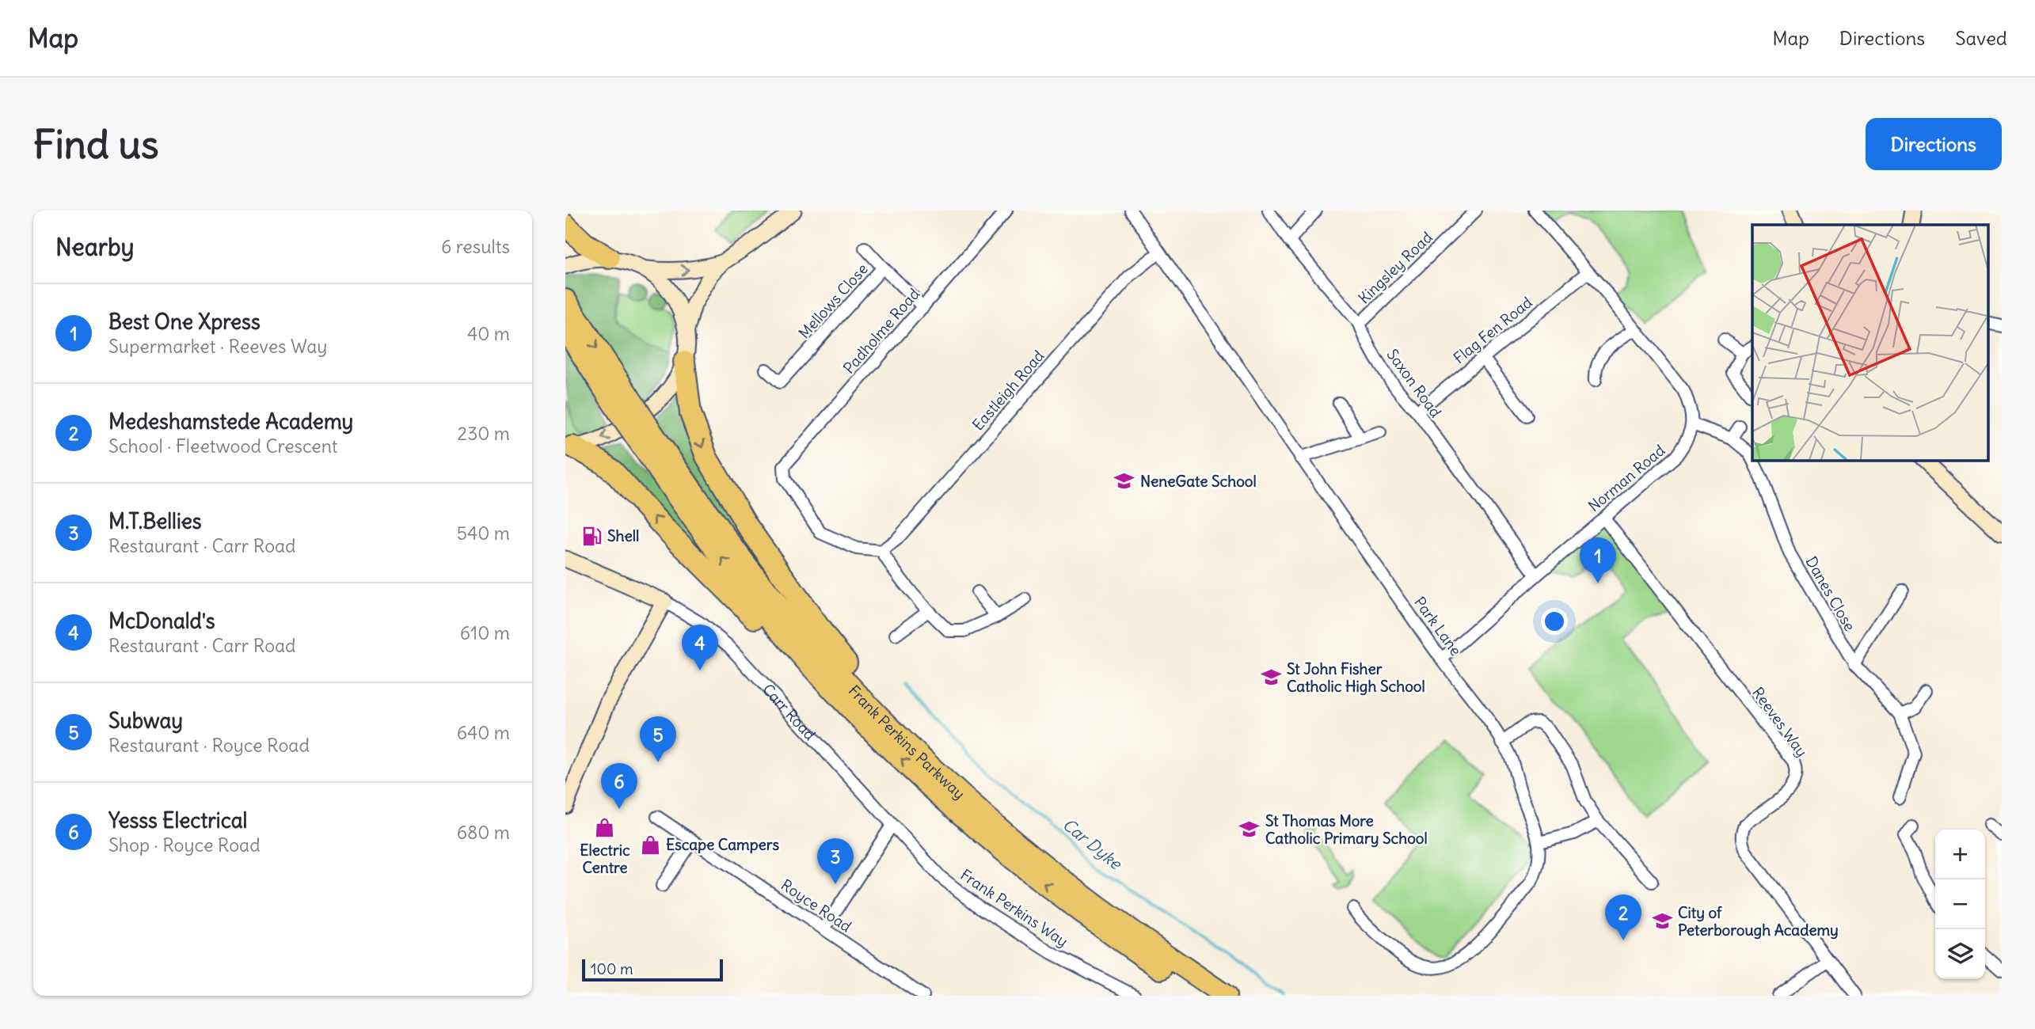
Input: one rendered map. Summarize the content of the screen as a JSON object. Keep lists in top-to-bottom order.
{
  "streets": {
    "highway": ["Frank Perkins Parkway"],
    "street": [
      "Kingsley Road",
      "Mellows Close",
      "Flag Fen Road",
      "Padholme Road",
      "Saxon Road",
      "Eastleigh Road",
      "Norman Road",
      "Danes Close",
      "Park Lane",
      "Carr Road",
      "Reeves Way",
      "Royce Road",
      "Frank Perkins Way"
    ]
  },
  "crossings": [
    ["Kingsley Road", "Saxon Road"],
    ["Mellows Close", "Padholme Road"],
    ["Flag Fen Road", "Saxon Road"],
    ["Padholme Road", "Eastleigh Road"],
    ["Saxon Road", "Norman Road"],
    ["Eastleigh Road", "Park Lane"],
    ["Norman Road", "Danes Close"],
    ["Norman Road", "Park Lane"],
    ["Norman Road", "Reeves Way"],
    ["Carr Road", "Frank Perkins Way"]
  ],
  "water": ["Car Dyke"],
  "places": {
    "school or university": [
      "NeneGate School",
      "St John Fisher Catholic High School",
      "St Thomas More Catholic Primary School",
      "City of Peterborough Academy"
    ],
    "fuel station": ["Shell"],
    "shop": ["Electric Centre", "Escape Campers"]
  },
  "scale_bar": "100 m",
  "page": {
    "header": "Map",
    "nav": ["Map", "Directions", "Saved"],
    "buttons": "Directions",
    "title": "Find us",
    "heading": ["Nearby", "6 results"],
    "list": [
      {
        "mark": "1",
        "name": "Best One Xpress",
        "note": "Supermarket · Reeves Way",
        "value": "40 m"
      },
      {
        "mark": "2",
        "name": "Medeshamstede Academy",
        "note": "School · Fleetwood Crescent",
        "value": "230 m"
      },
      {
        "mark": "3",
        "name": "M.T.Bellies",
        "note": "Restaurant · Carr Road",
        "value": "540 m"
      },
      {
        "mark": "4",
        "name": "McDonald's",
        "note": "Restaurant · Carr Road",
        "value": "610 m"
      },
      {
        "mark": "5",
        "name": "Subway",
        "note": "Restaurant · Royce Road",
        "value": "640 m"
      },
      {
        "mark": "6",
        "name": "Yesss Electrical",
        "note": "Shop · Royce Road",
        "value": "680 m"
      }
    ],
    "pins": [
      "1",
      "4",
      "5",
      "6",
      "3",
      "2"
    ],
    "map_buttons": ["+", "−"],
    "scale": "100 m"
  }
}
